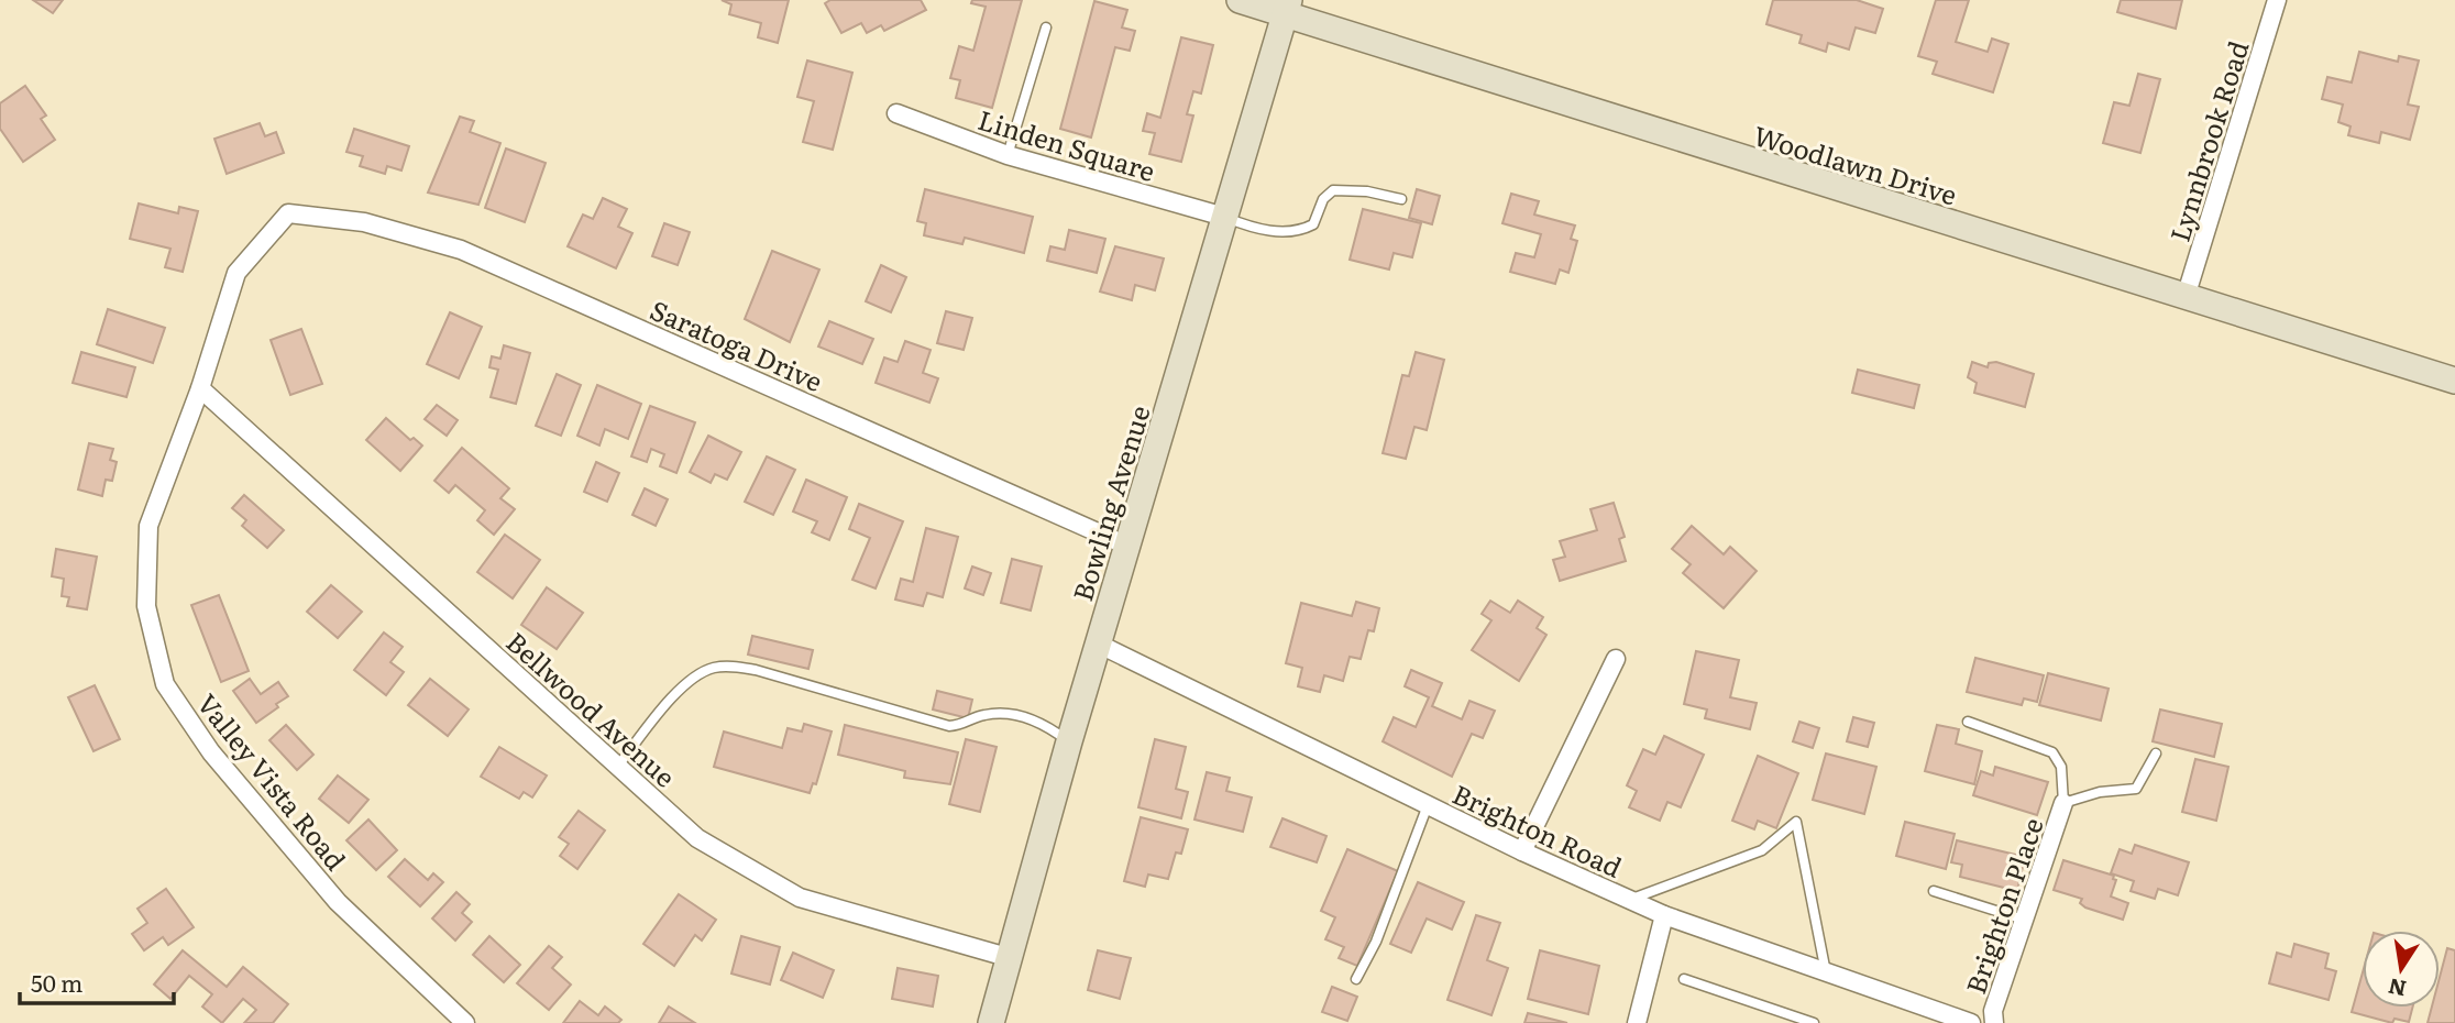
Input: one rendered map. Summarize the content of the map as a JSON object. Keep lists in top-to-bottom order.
{
  "streets": {
    "main road": ["Woodlawn Drive", "Bowling Avenue"],
    "street": [
      "Lynnbrook Road",
      "Linden Square",
      "Saratoga Drive",
      "Bellwood Avenue",
      "Valley Vista Road",
      "Brighton Road",
      "Brighton Place"
    ]
  },
  "crossings": [
    ["Lynnbrook Road", "Woodlawn Drive"],
    ["Linden Square", "Bowling Avenue"],
    ["Woodlawn Drive", "Bowling Avenue"],
    ["Saratoga Drive", "Bowling Avenue"],
    ["Saratoga Drive", "Valley Vista Road"],
    ["Bowling Avenue", "Bellwood Avenue"],
    ["Bowling Avenue", "Brighton Road"],
    ["Bellwood Avenue", "Valley Vista Road"]
  ],
  "scale_bar": "50 m",
  "north": "bottom"
}
